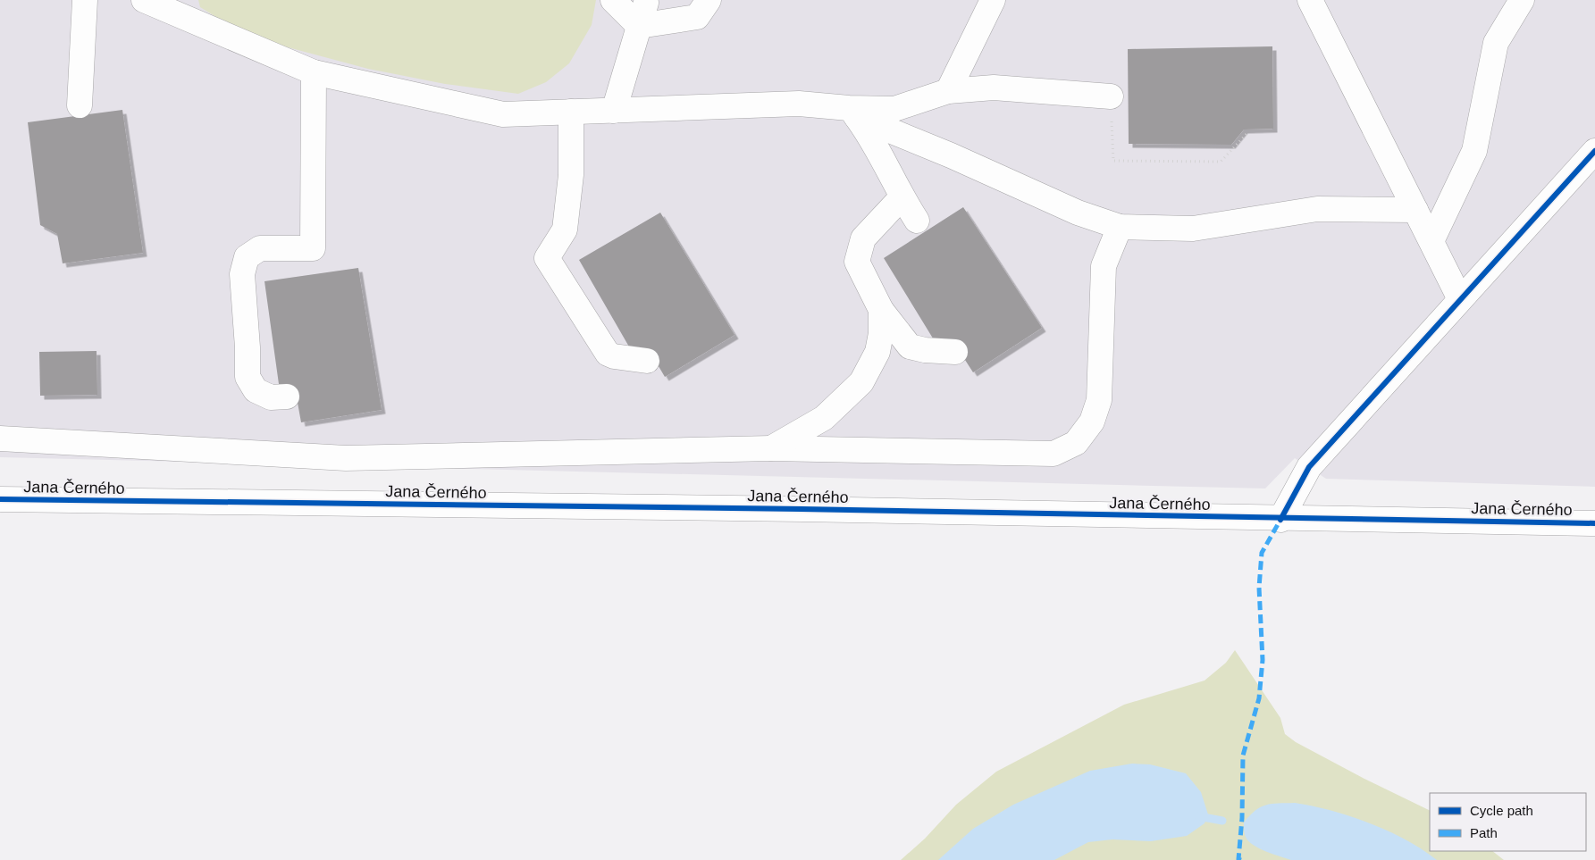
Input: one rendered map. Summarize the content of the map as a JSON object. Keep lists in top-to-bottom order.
{
  "streets": {
    "street": ["Jana Černého"]
  },
  "legend": ["Cycle path", "Path"]
}
